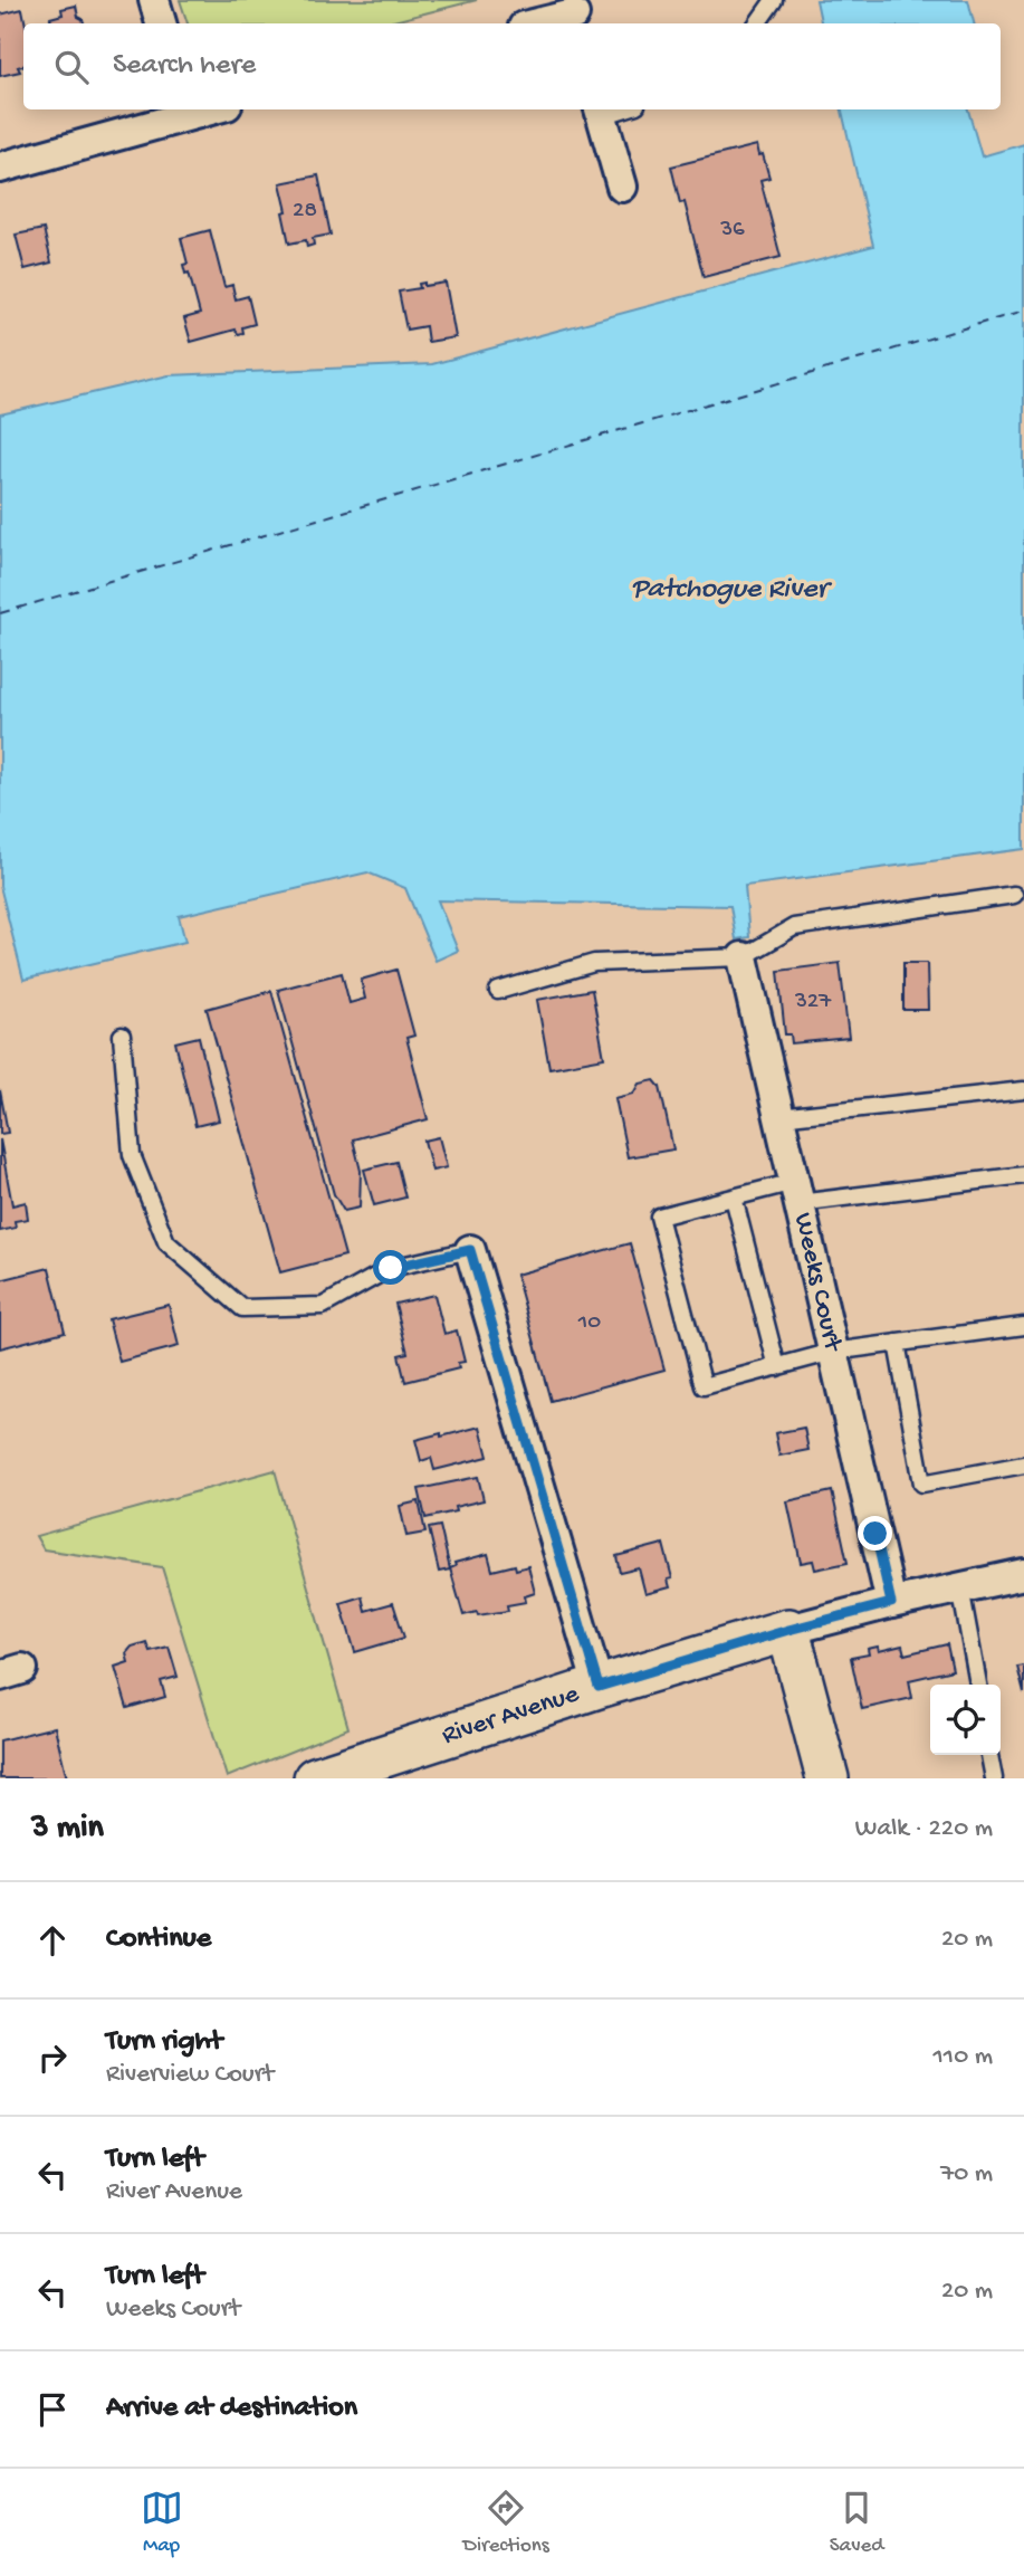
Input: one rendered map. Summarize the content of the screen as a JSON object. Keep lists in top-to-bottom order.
{
  "streets": {
    "main road": ["River Avenue"],
    "street": ["Weeks Court"]
  },
  "crossings": [
    ["Weeks Court", "River Avenue"]
  ],
  "water": ["Patchogue River"],
  "house_numbers": [
    "28",
    "36",
    "327",
    "10"
  ],
  "page": {
    "search": "Search here",
    "heading": ["3 min", "Walk · 220 m"],
    "list": [
      ["Continue", "20 m"],
      ["Turn right", "Riverview Court", "110 m"],
      ["Turn left", "River Avenue", "70 m"],
      ["Turn left", "Weeks Court", "20 m"],
      "Arrive at destination"
    ],
    "nav": ["Map", "Directions", "Saved"]
  }
}
